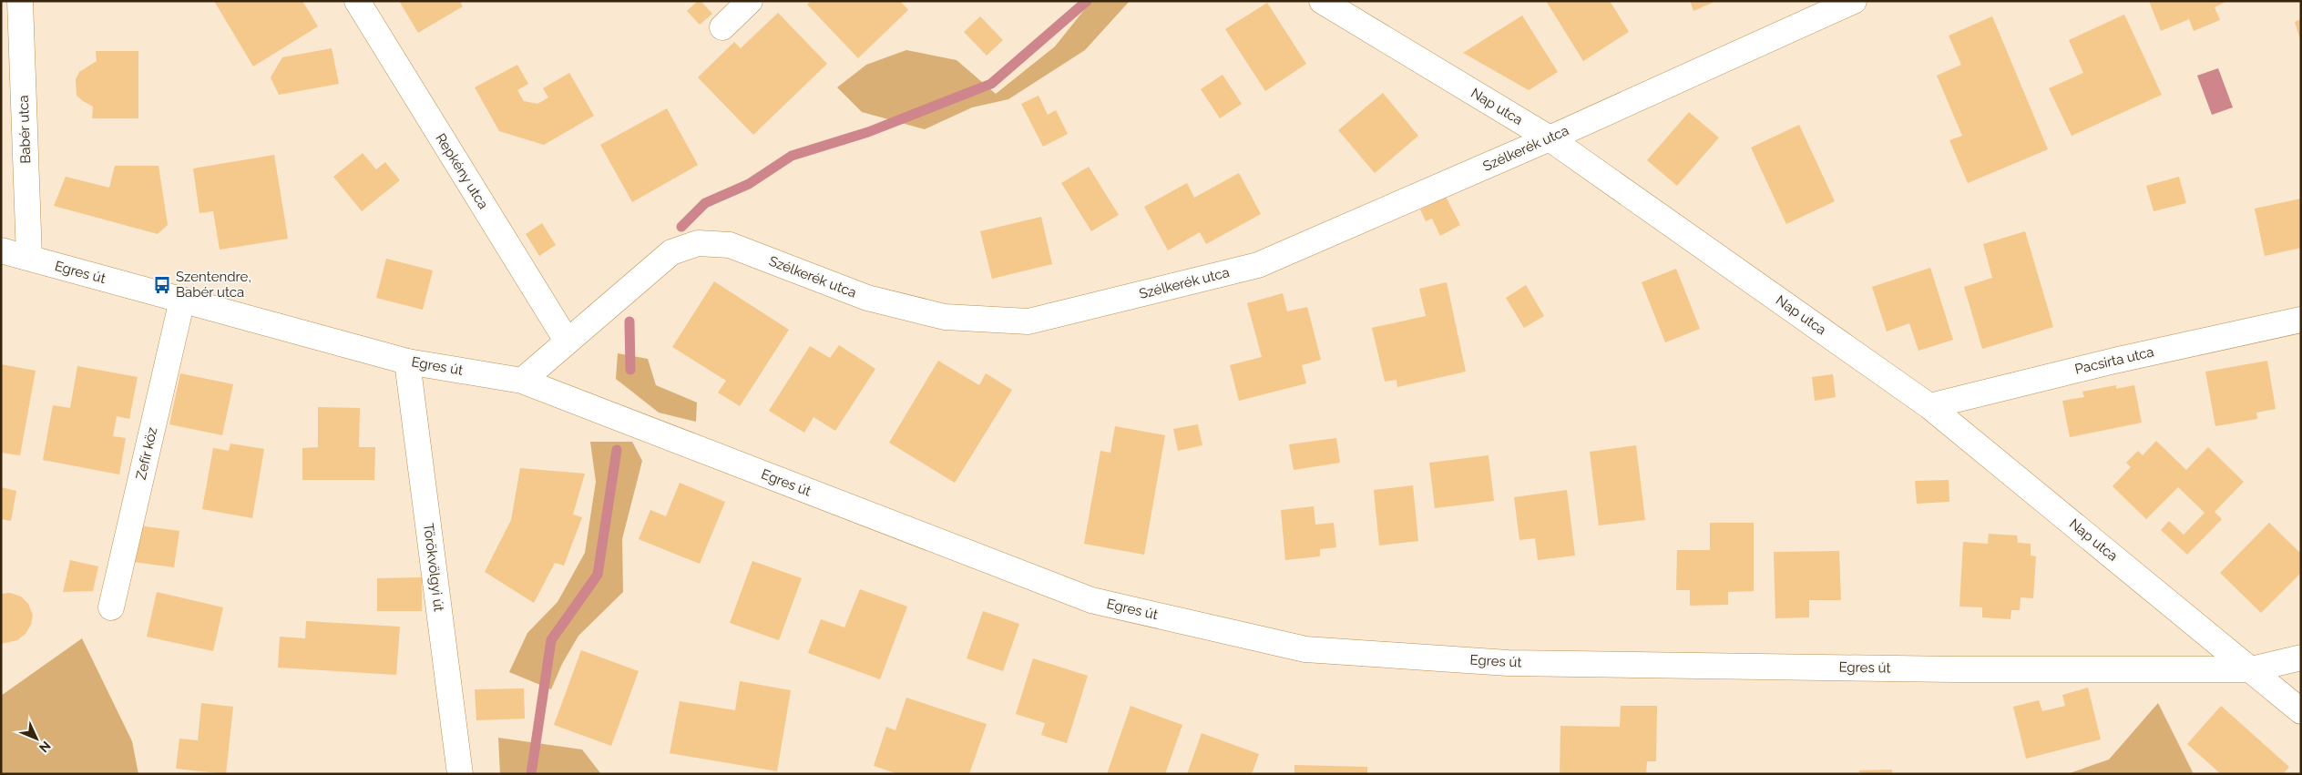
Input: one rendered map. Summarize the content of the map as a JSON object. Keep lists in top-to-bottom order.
{
  "streets": {
    "street": [
      "Nap utca",
      "Babér utca",
      "Szélkerék utca",
      "Repkény utca",
      "Egres út",
      "Pacsirta utca",
      "Zefír köz",
      "Törökvölgyi út"
    ]
  },
  "crossings": [
    ["Nap utca", "Szélkerék utca"],
    ["Nap utca", "Egres út"],
    ["Nap utca", "Pacsirta utca"],
    ["Babér utca", "Egres út"],
    ["Szélkerék utca", "Repkény utca"],
    ["Szélkerék utca", "Egres út"],
    ["Egres út", "Zefír köz"],
    ["Egres út", "Törökvölgyi út"]
  ],
  "places": {
    "bus stop": ["Szentendre, Babér utca"]
  },
  "north": "bottom right"
}
